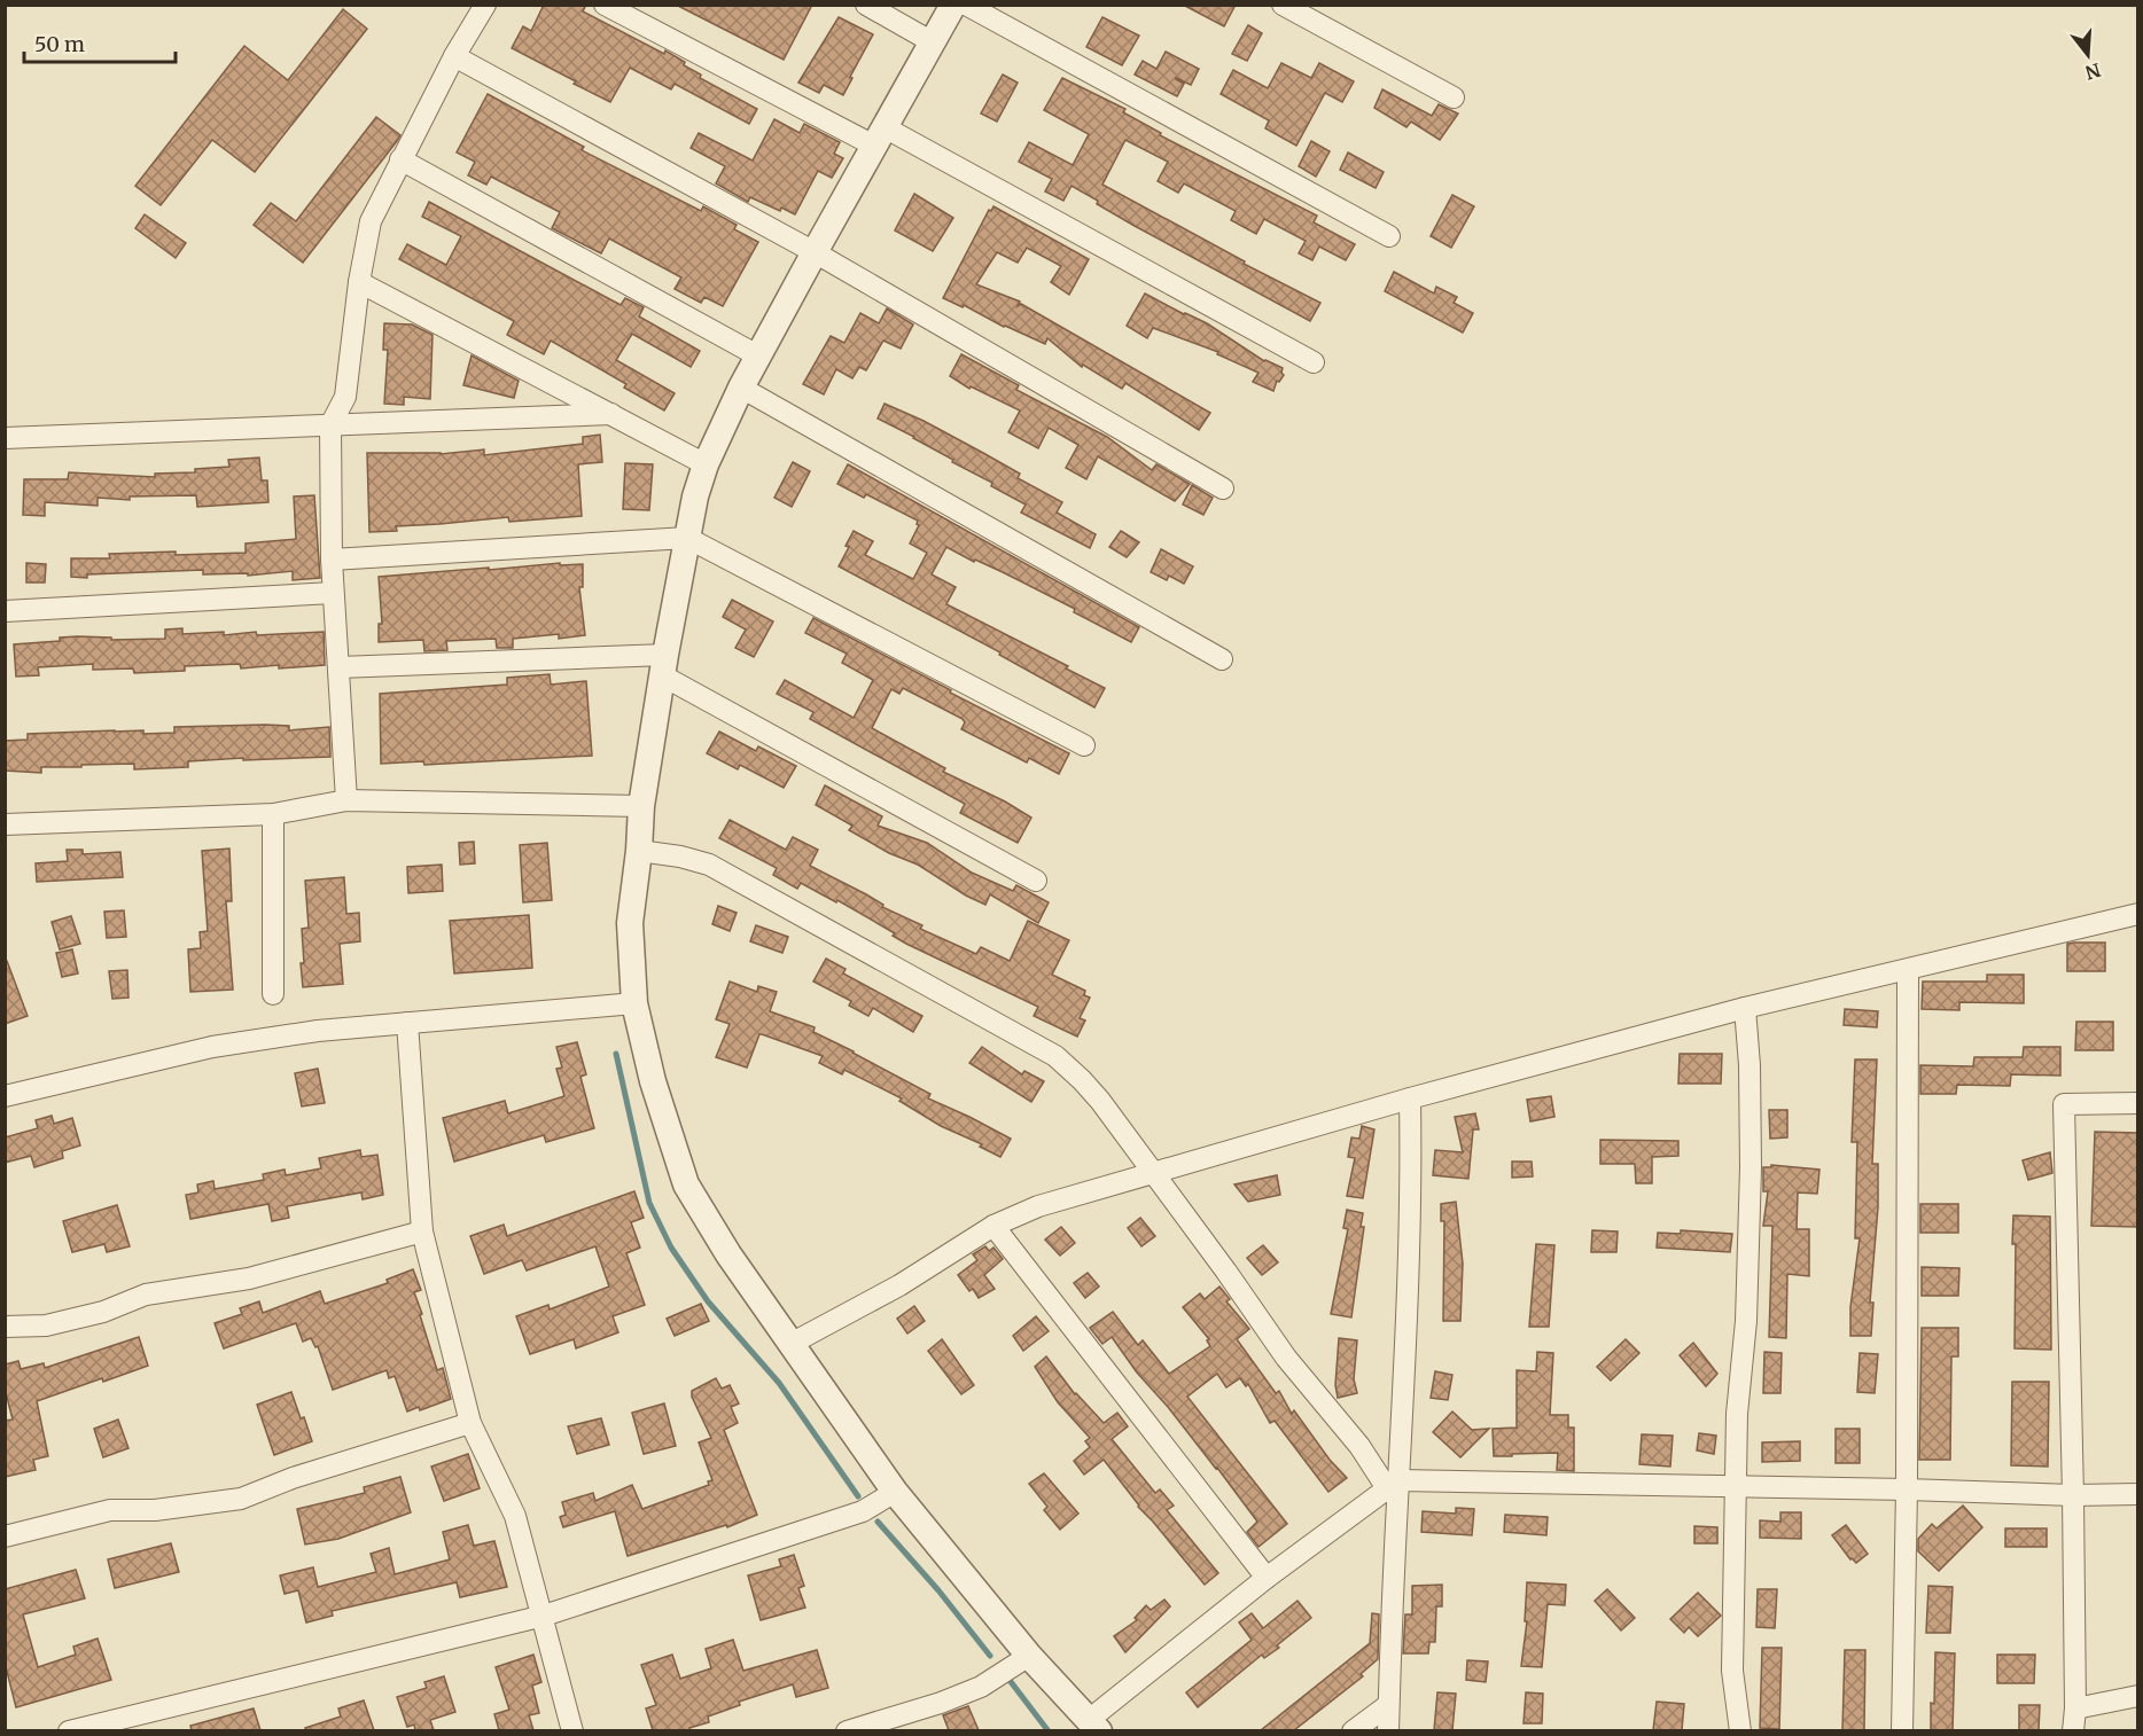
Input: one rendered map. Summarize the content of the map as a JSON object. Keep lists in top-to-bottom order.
{
  "scale_bar": "50 m",
  "north": "bottom"
}
